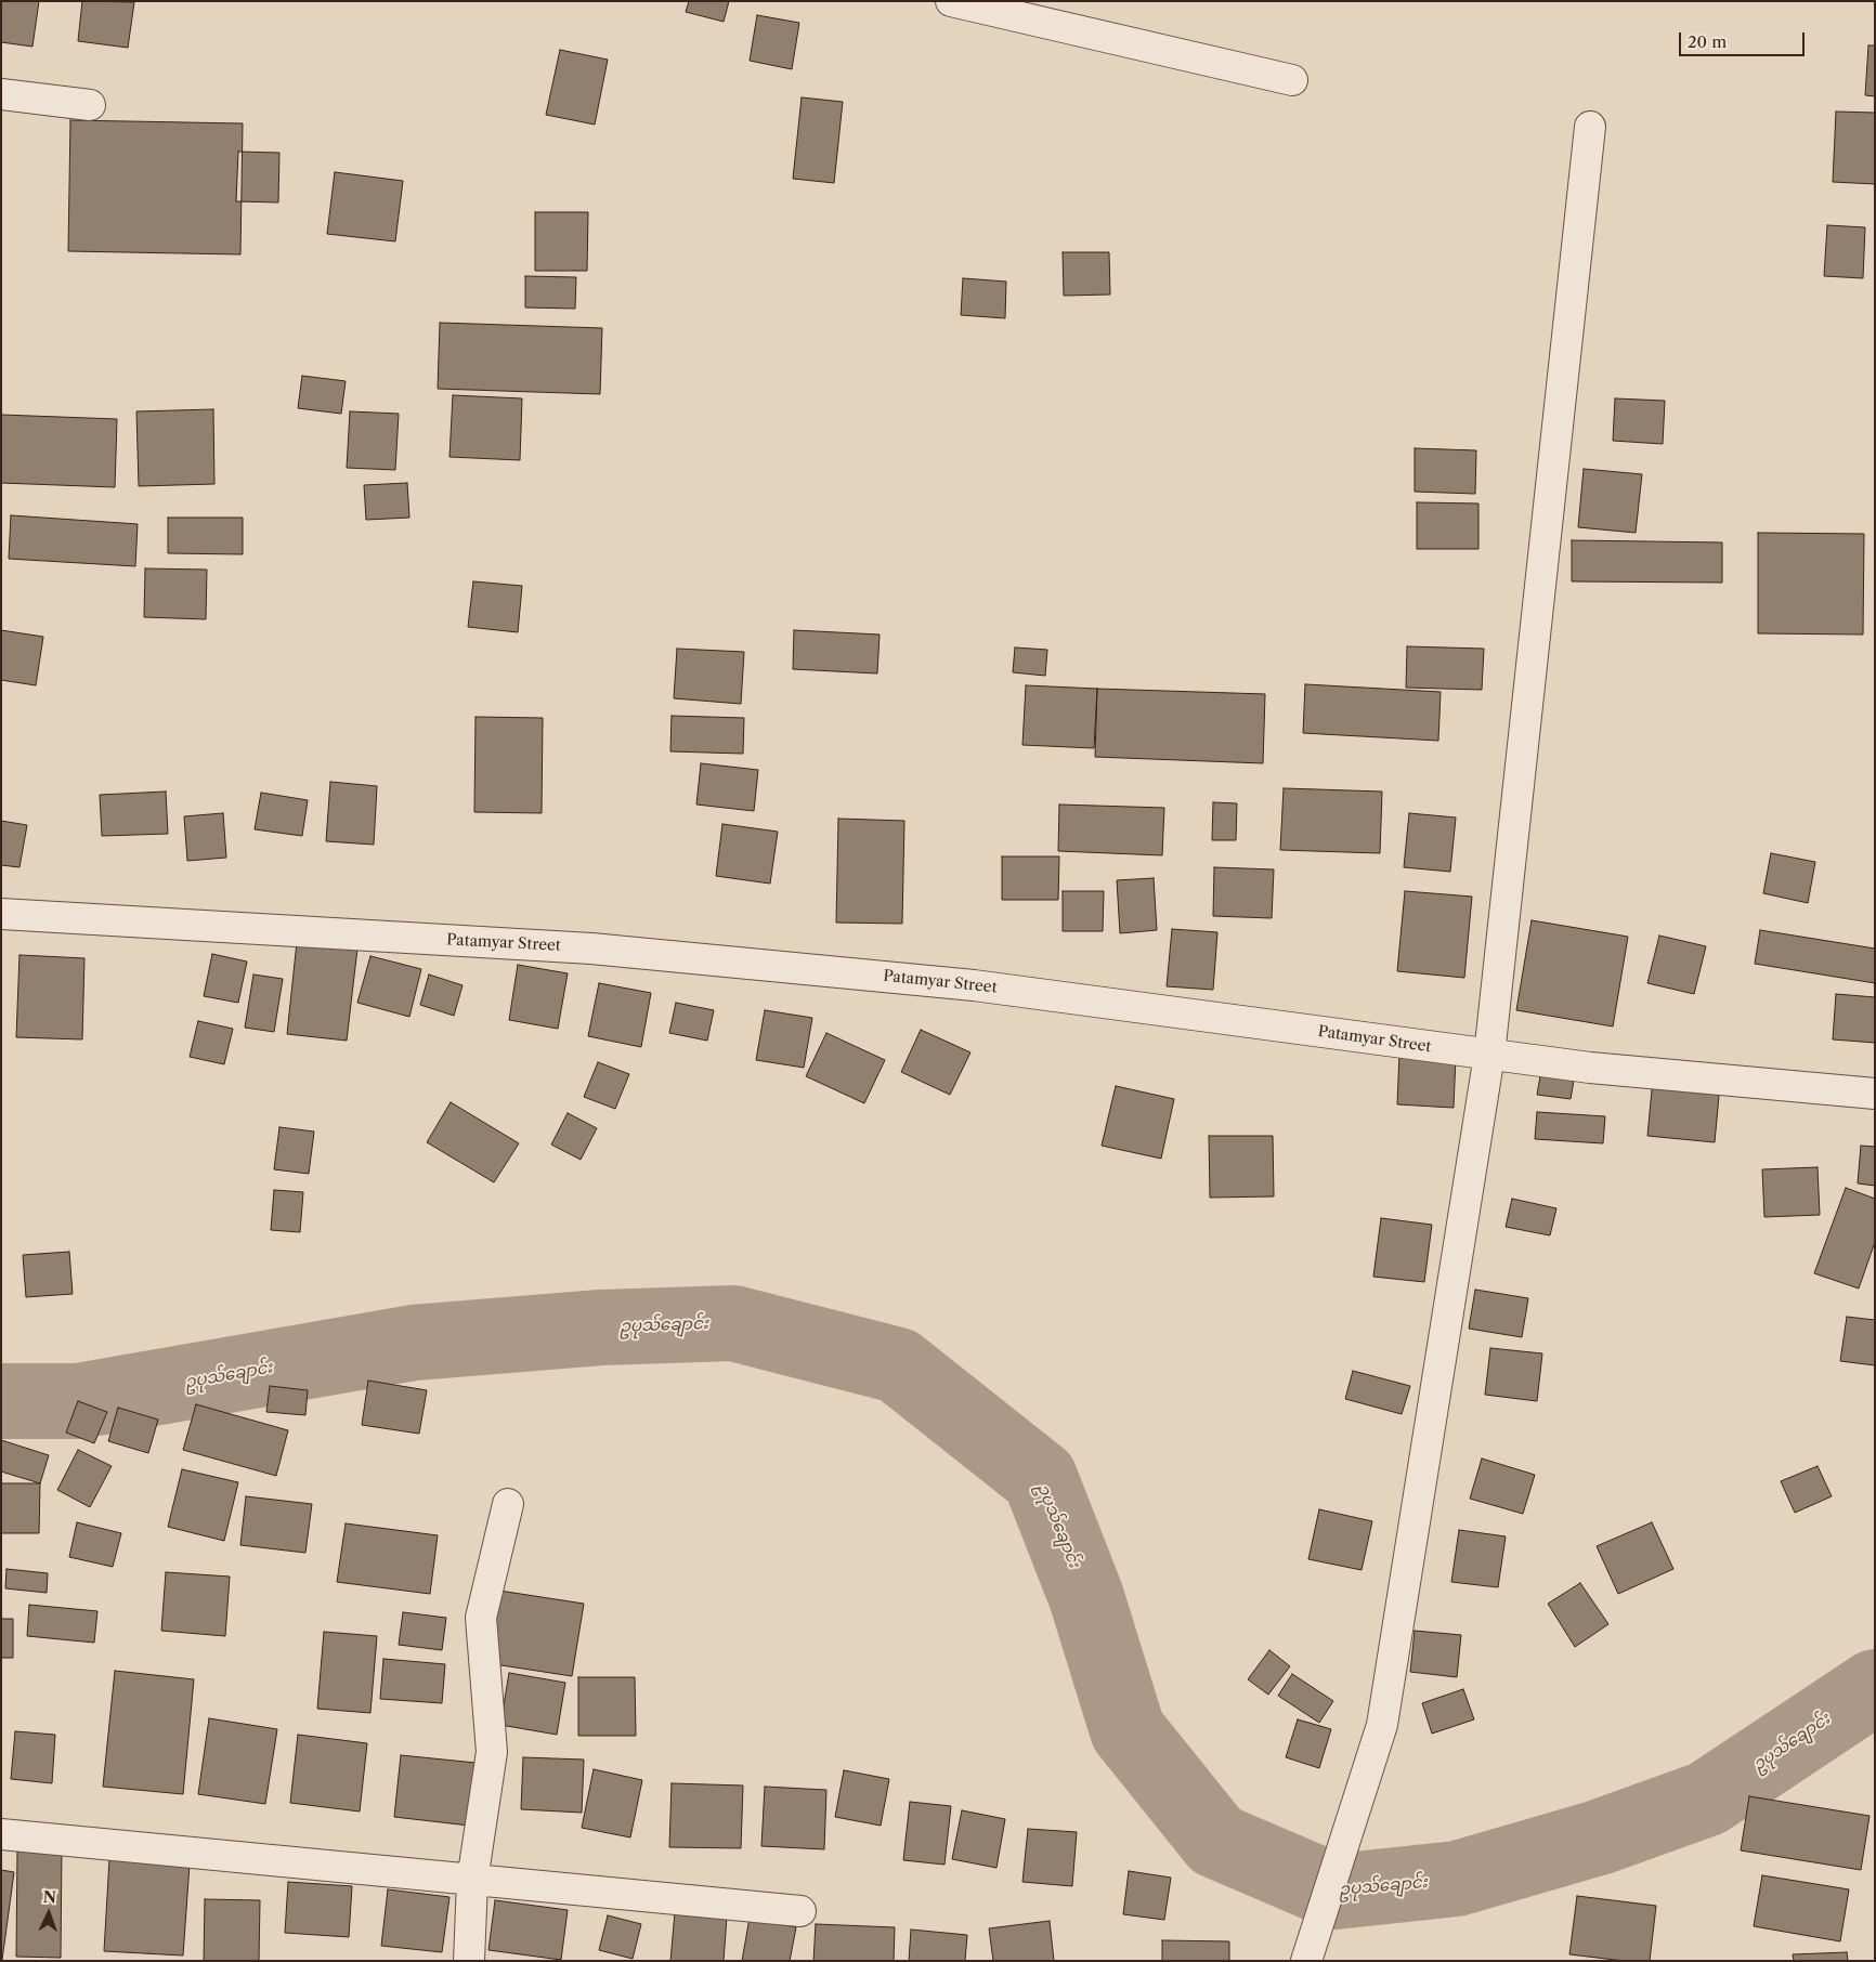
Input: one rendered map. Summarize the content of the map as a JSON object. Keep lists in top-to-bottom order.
{
  "streets": {
    "street": ["Patamyar Street"]
  },
  "water": ["ဥပုသ်ချောင်း"],
  "scale_bar": "20 m",
  "north": "top"
}
